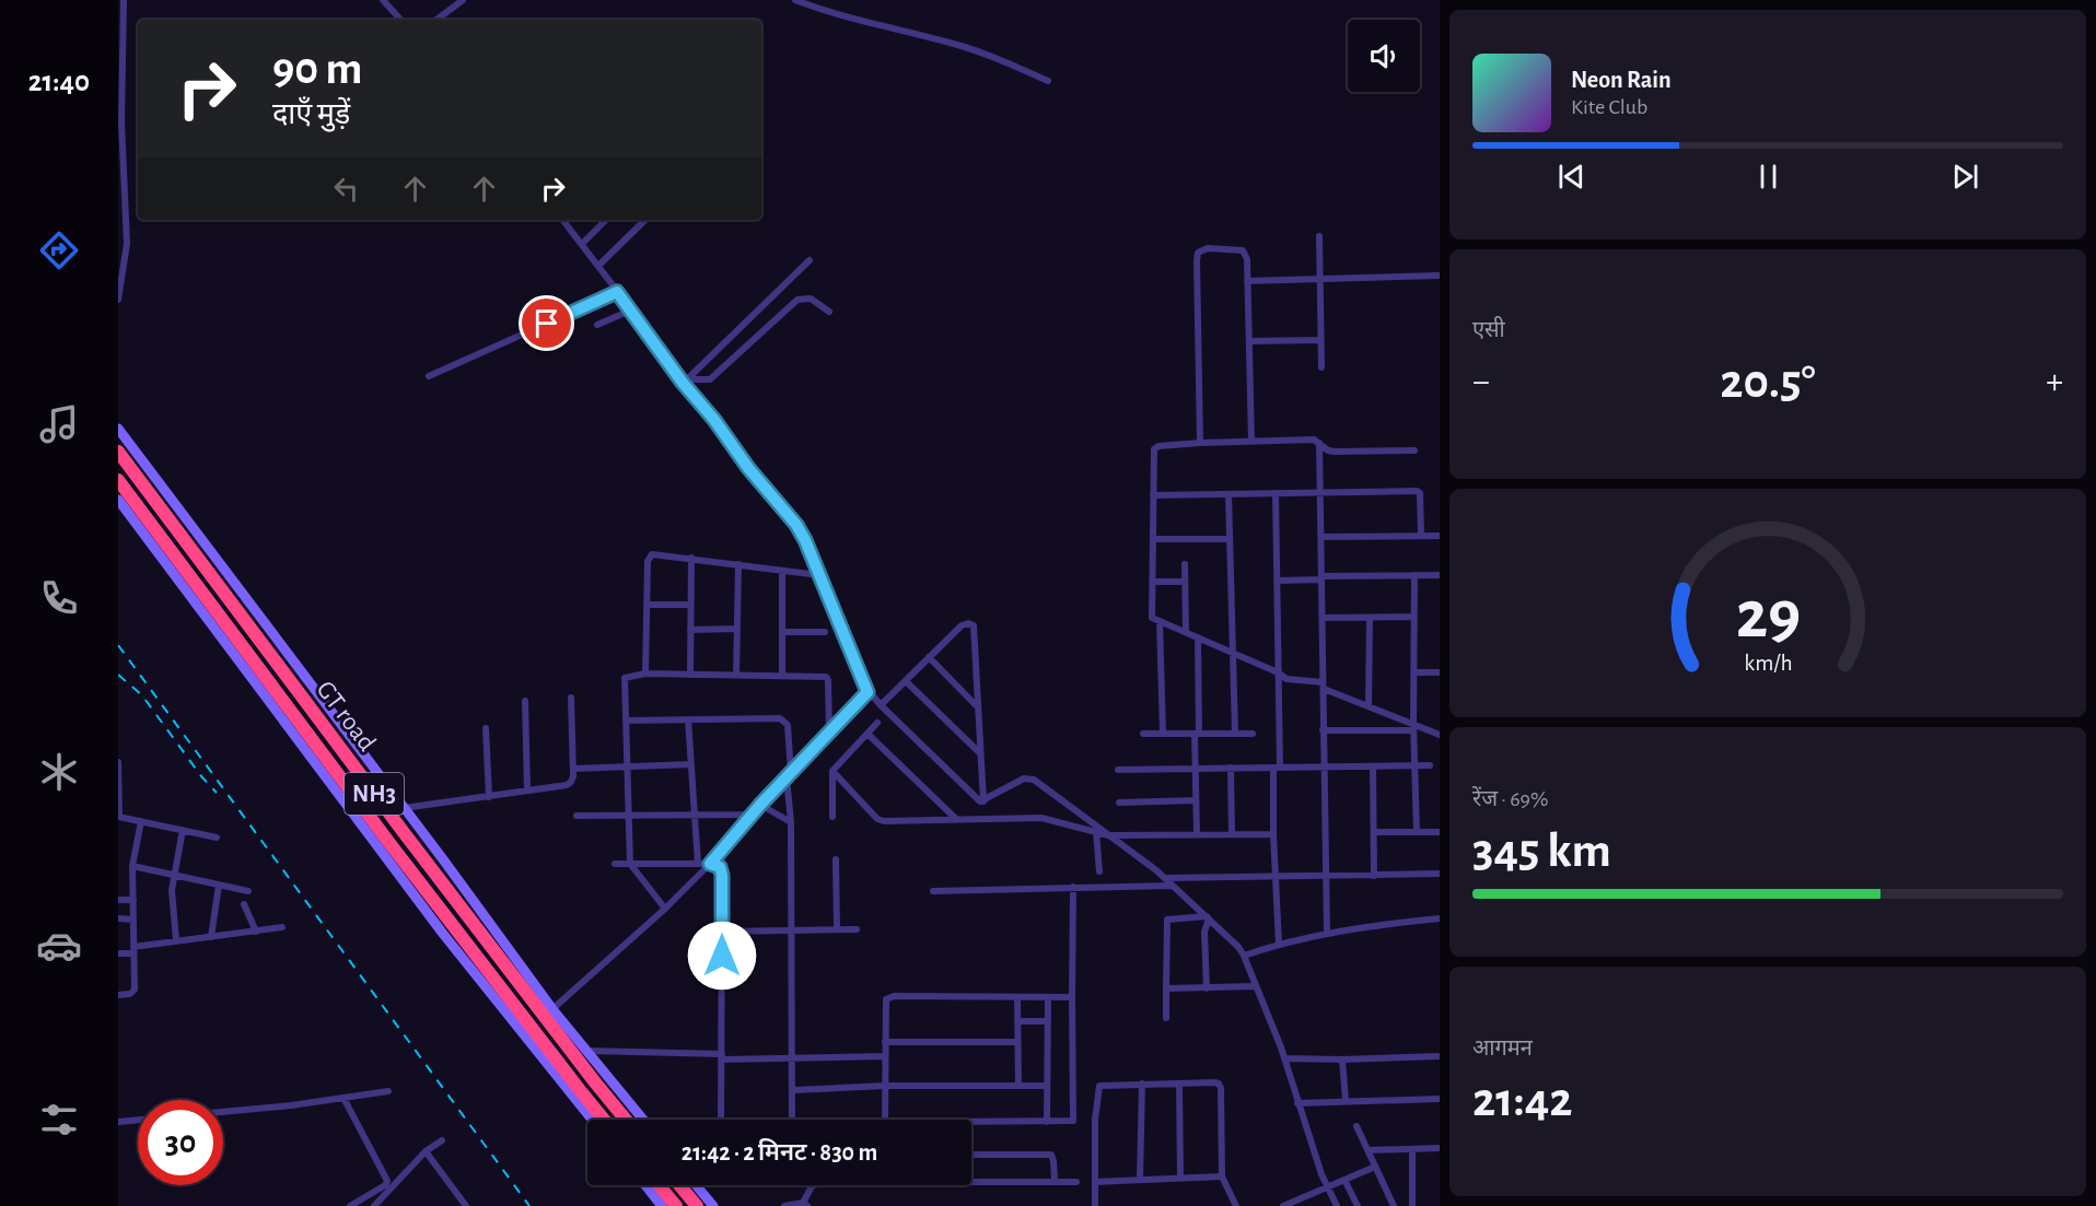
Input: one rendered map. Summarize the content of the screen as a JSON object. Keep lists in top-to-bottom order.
{
  "streets": {
    "highway": ["GT road", "NH3"]
  },
  "page": {
    "tabs": "21:40",
    "turn": ["90 m", "दाएँ मुड़ें"],
    "song": ["Neon Rain", "Kite Club"],
    "tile": [
      "एसी",
      ["रेंज · 69%", "345 km"],
      ["आगमन", "21:42"]
    ],
    "heat": ["−", "20.5°", "+"],
    "limit": "30",
    "trip": "21:42 · 2 मिनट · 830 m",
    "gauge": ["29", "km/h"]
  }
}
